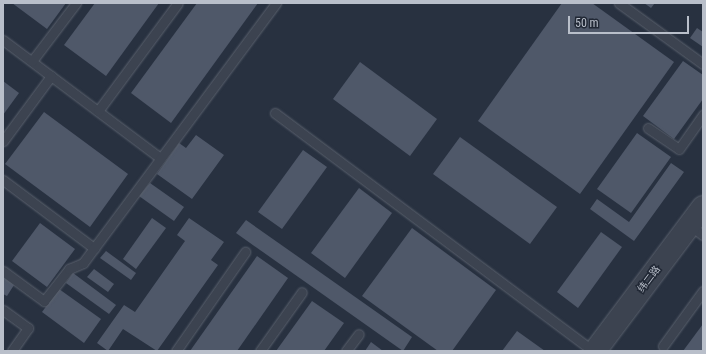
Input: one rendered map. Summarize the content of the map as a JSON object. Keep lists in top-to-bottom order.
{
  "streets": {
    "street": ["纬二路"]
  },
  "scale_bar": "50 m"
}
